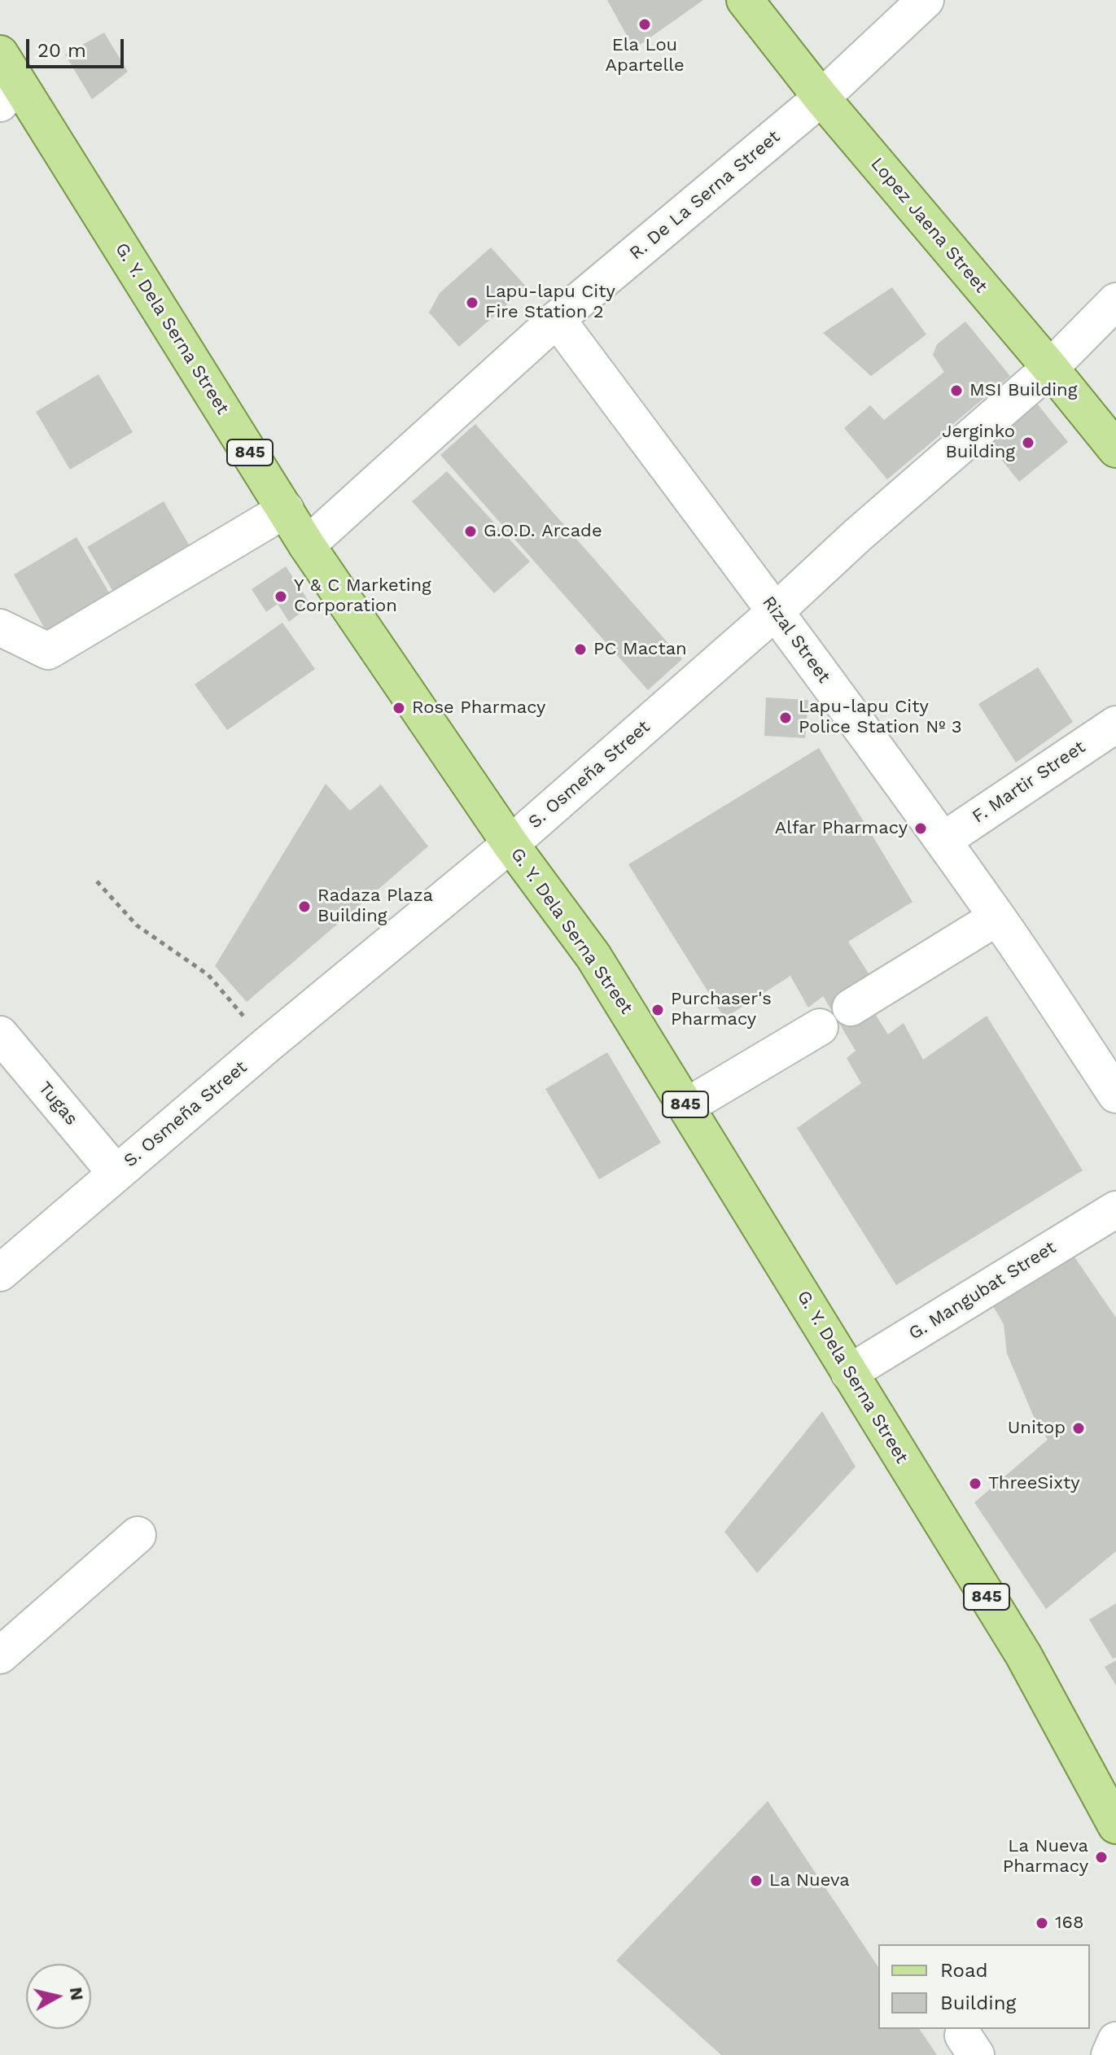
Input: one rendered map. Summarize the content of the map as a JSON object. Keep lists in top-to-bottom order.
{
  "streets": {
    "main road": ["Lopez Jaena Street", "G. Y. Dela Serna Street", "845"],
    "street": [
      "R. De La Serna Street",
      "Rizal Street",
      "S. Osmeña Street",
      "F. Martir Street",
      "Tugas",
      "G. Mangubat Street"
    ]
  },
  "crossings": [
    ["R. De La Serna Street", "Lopez Jaena Street"],
    ["R. De La Serna Street", "G. Y. Dela Serna Street"],
    ["R. De La Serna Street", "Rizal Street"],
    ["Lopez Jaena Street", "S. Osmeña Street"],
    ["G. Y. Dela Serna Street", "S. Osmeña Street"],
    ["G. Y. Dela Serna Street", "G. Mangubat Street"],
    ["Rizal Street", "S. Osmeña Street"],
    ["Rizal Street", "F. Martir Street"],
    ["S. Osmeña Street", "Tugas"]
  ],
  "places": [
    "Ela Lou Apartelle",
    "Lapu-lapu City Fire Station 2",
    "MSI Building",
    "Jerginko Building",
    "G.O.D. Arcade",
    "Y & C Marketing Corporation",
    "PC Mactan",
    "Rose Pharmacy",
    "Lapu-lapu City Police Station № 3",
    "Alfar Pharmacy",
    "Radaza Plaza Building",
    "Purchaser's Pharmacy",
    "Unitop",
    "ThreeSixty",
    "La Nueva Pharmacy",
    "La Nueva",
    "168"
  ],
  "legend": ["Road", "Building"],
  "scale_bar": "20 m",
  "north": "right"
}
